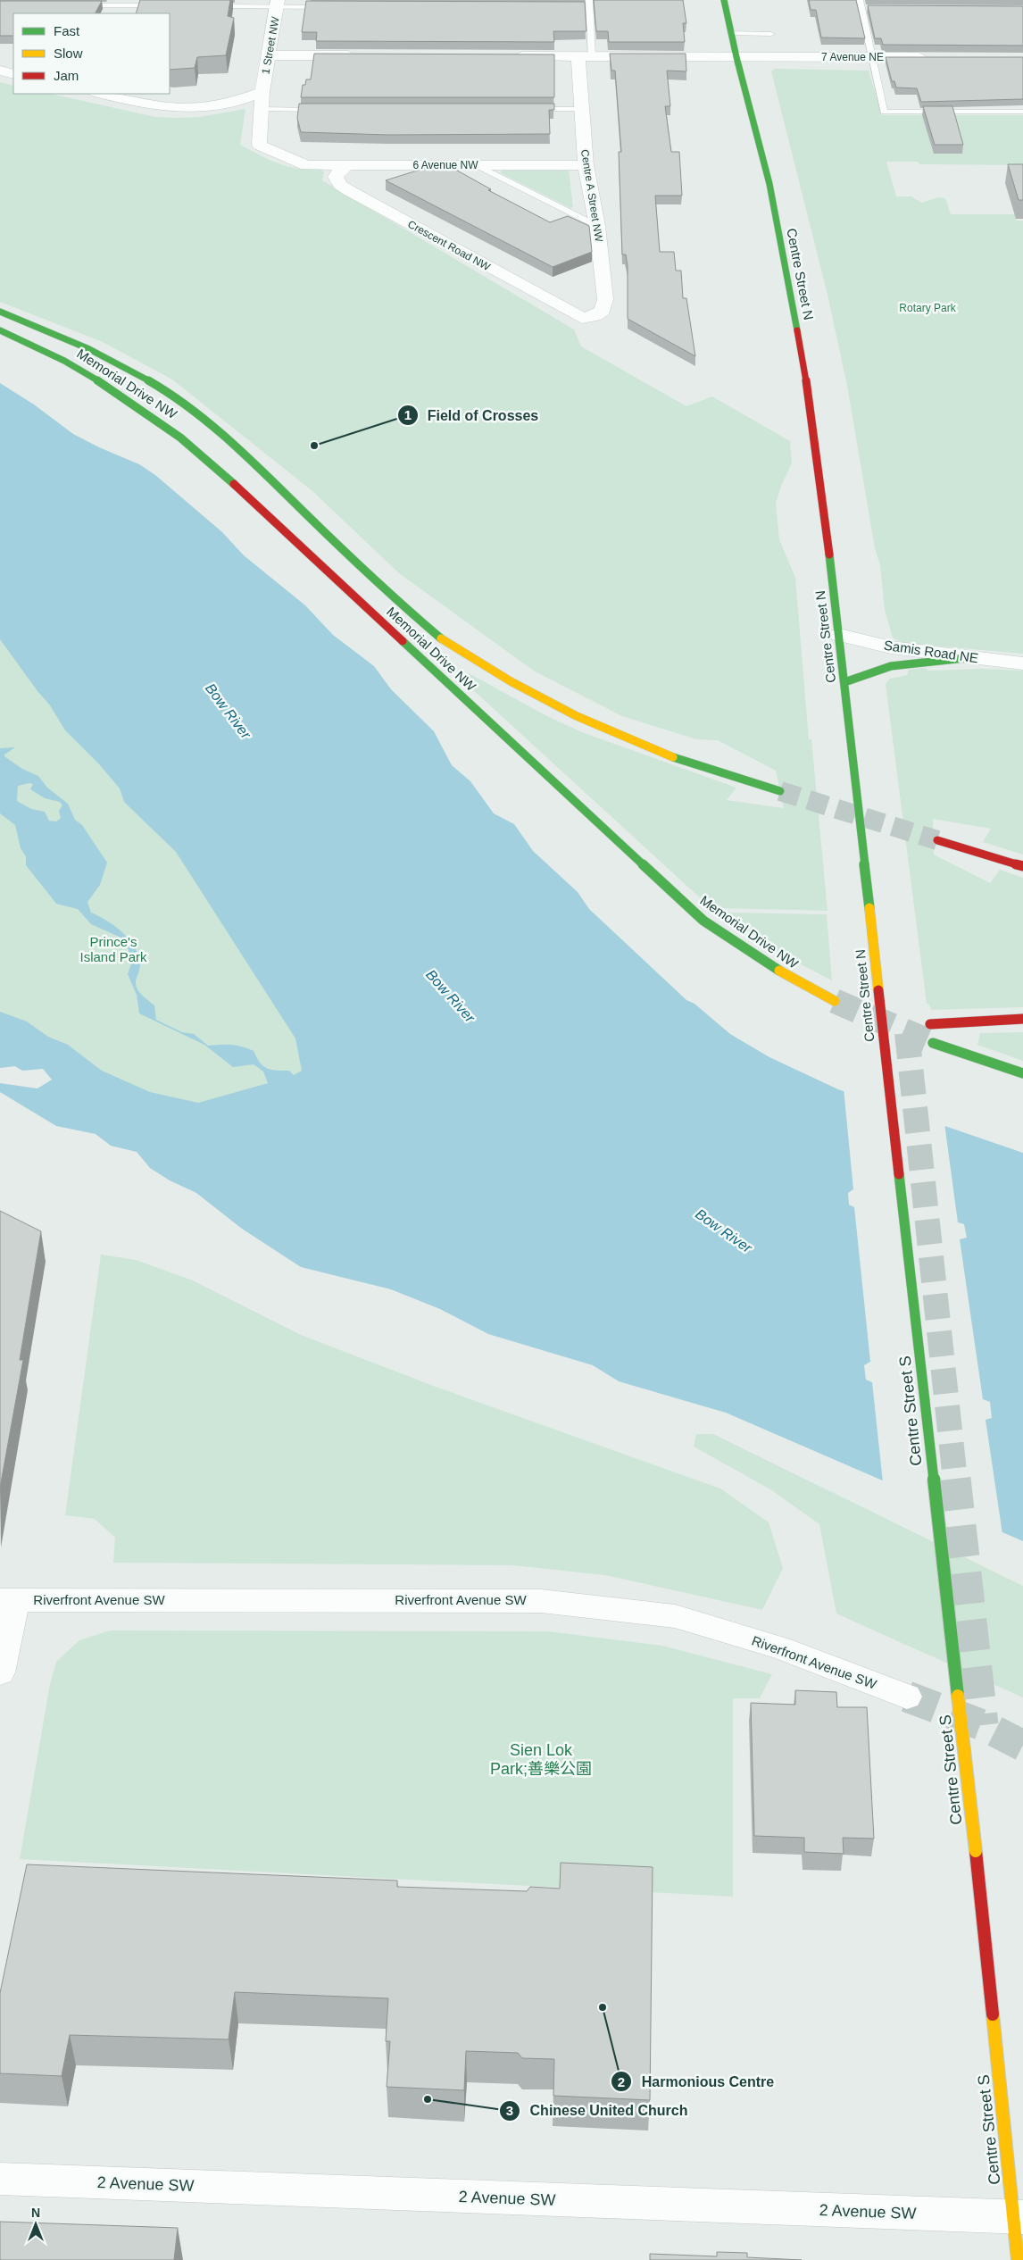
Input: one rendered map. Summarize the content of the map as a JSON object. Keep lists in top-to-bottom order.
{
  "streets": {
    "main road": ["Centre Street N", "Memorial Drive NW", "Centre Street S"],
    "street": [
      "1 Street NW",
      "7 Avenue NE",
      "6 Avenue NW",
      "Centre A Street NW",
      "Crescent Road NW",
      "Samis Road NE",
      "Riverfront Avenue SW",
      "2 Avenue SW"
    ]
  },
  "crossings": [
    ["7 Avenue NE", "Centre A Street NW"],
    ["7 Avenue NE", "Centre Street N"],
    ["6 Avenue NW", "Centre A Street NW"],
    ["6 Avenue NW", "Crescent Road NW"],
    ["Centre A Street NW", "Crescent Road NW"],
    ["Centre Street N", "Samis Road NE"],
    ["Centre Street N", "Centre Street S"],
    ["Centre Street S", "2 Avenue SW"]
  ],
  "water": ["Bow River"],
  "parks": ["Rotary Park", "Prince's Island Park", "Sien Lok Park;善樂公園"],
  "places": ["Field of Crosses", "Harmonious Centre", "Chinese United Church"],
  "legend": ["Fast", "Slow", "Jam"],
  "north": "top"
}
